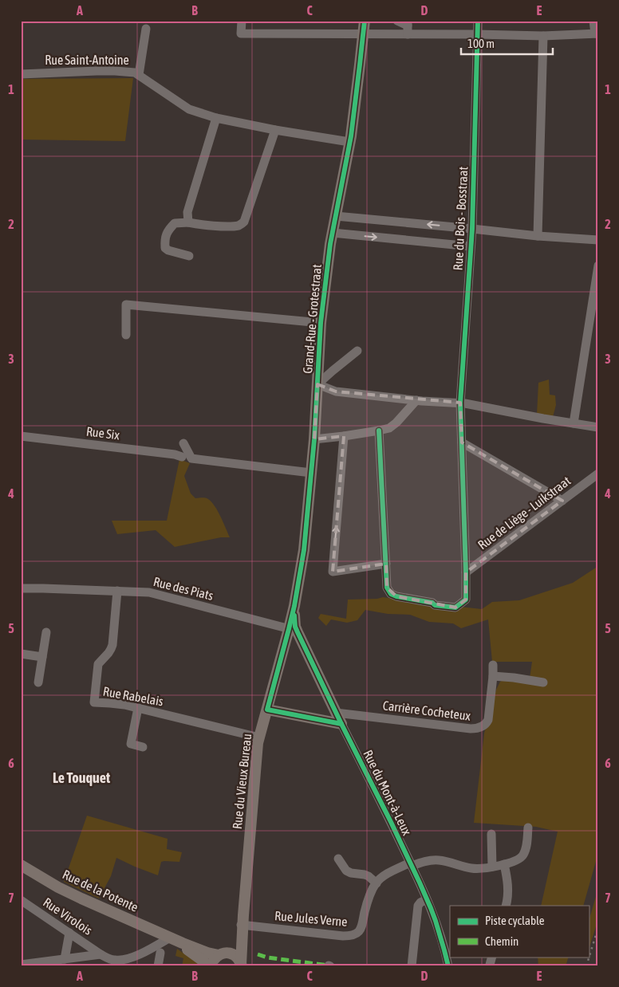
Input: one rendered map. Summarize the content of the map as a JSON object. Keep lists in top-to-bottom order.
{
  "streets": {
    "main road": [
      "Grand-Rue - Grotestraat",
      "Rue du Vieux Bureau",
      "Rue du Mont-à-Leux",
      "Rue de la Potente"
    ],
    "street": [
      "Rue Saint-Antoine",
      "Rue du Bois - Bosstraat",
      "Rue Six",
      "Rue de Liège - Luikstraat",
      "Rue des Piats",
      "Rue Rabelais",
      "Carrière Cocheteux",
      "Rue Virolois",
      "Rue Jules Verne"
    ]
  },
  "crossings": [
    ["Rue Saint-Antoine", "Grand-Rue - Grotestraat"],
    ["Rue du Bois - Bosstraat", "Rue de Liège - Luikstraat"],
    ["Grand-Rue - Grotestraat", "Rue du Vieux Bureau"],
    ["Rue des Piats", "Rue Rabelais"],
    ["Rue des Piats", "Rue du Vieux Bureau"],
    ["Rue des Piats", "Rue du Mont-à-Leux"],
    ["Rue Rabelais", "Rue du Vieux Bureau"],
    ["Carrière Cocheteux", "Rue du Mont-à-Leux"],
    ["Rue du Vieux Bureau", "Rue du Mont-à-Leux"],
    ["Rue du Vieux Bureau", "Rue de la Potente"],
    ["Rue du Vieux Bureau", "Rue Jules Verne"],
    ["Rue du Mont-à-Leux", "Rue Jules Verne"]
  ],
  "districts": ["Le Touquet"],
  "legend": ["Piste cyclable", "Chemin"],
  "scale_bar": "100 m",
  "grid": {
    "columns": [
      "A",
      "B",
      "C",
      "D",
      "E"
    ],
    "rows": [
      "1",
      "2",
      "3",
      "4",
      "5",
      "6",
      "7"
    ]
  }
}
